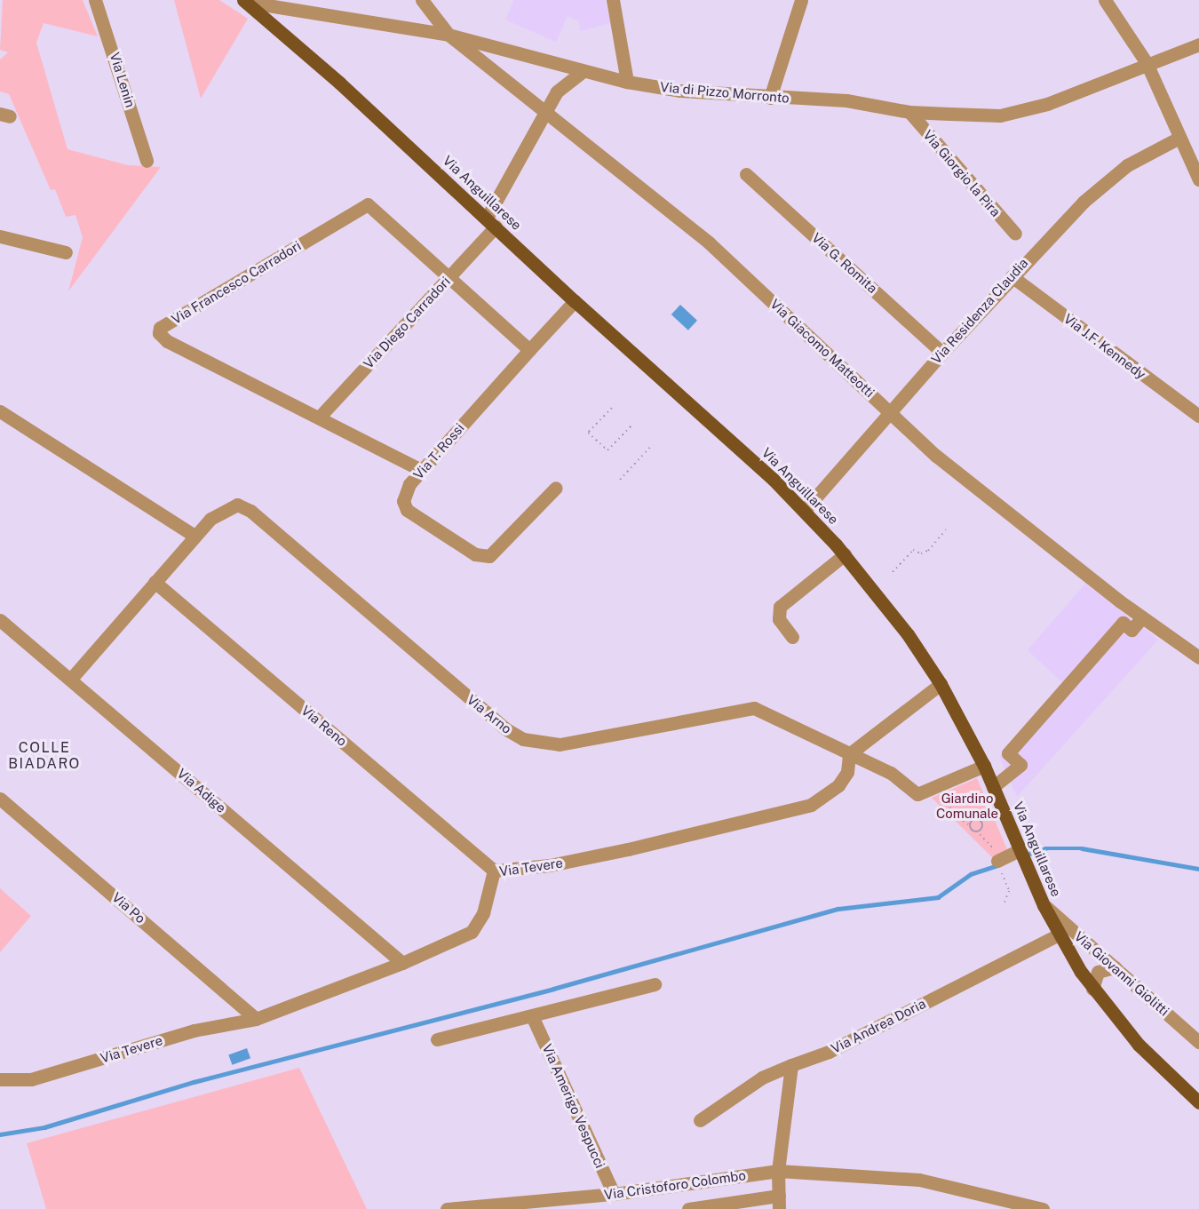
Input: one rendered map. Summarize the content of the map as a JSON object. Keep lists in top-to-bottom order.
{
  "streets": {
    "main road": ["Via Anguillarese"],
    "street": [
      "Via Lenin",
      "Via di Pizzo Morronto",
      "Via Giorgio la Pira",
      "Via G. Romita",
      "Via Francesco Carradori",
      "Via Residenza Claudia",
      "Via Diego Carradori",
      "Via J.F. Kennedy",
      "Via Giacomo Matteotti",
      "Via T. Rossi",
      "Via Arno",
      "Via Reno",
      "Via Adige",
      "Via Tevere",
      "Via Po",
      "Via Giovanni Giolitti",
      "Via Andrea Doria",
      "Via Amerigo Vespucci",
      "Via Cristoforo Colombo"
    ]
  },
  "crossings": [
    ["Via di Pizzo Morronto", "Via Giorgio la Pira"],
    ["Via di Pizzo Morronto", "Via Anguillarese"],
    ["Via di Pizzo Morronto", "Via Diego Carradori"],
    ["Via di Pizzo Morronto", "Via Giacomo Matteotti"],
    ["Via Anguillarese", "Via Residenza Claudia"],
    ["Via Anguillarese", "Via Diego Carradori"],
    ["Via Anguillarese", "Via T. Rossi"],
    ["Via Anguillarese", "Via Giovanni Giolitti"],
    ["Via Anguillarese", "Via Andrea Doria"],
    ["Via G. Romita", "Via Residenza Claudia"],
    ["Via Francesco Carradori", "Via Diego Carradori"],
    ["Via Francesco Carradori", "Via T. Rossi"],
    ["Via Residenza Claudia", "Via J.F. Kennedy"],
    ["Via Residenza Claudia", "Via Giacomo Matteotti"],
    ["Via Diego Carradori", "Via Giacomo Matteotti"],
    ["Via Arno", "Via Tevere"],
    ["Via Reno", "Via Tevere"],
    ["Via Adige", "Via Tevere"],
    ["Via Tevere", "Via Po"],
    ["Via Amerigo Vespucci", "Via Cristoforo Colombo"]
  ],
  "districts": ["COLLE BIADARO"],
  "parks": ["Giardino Comunale"]
}
